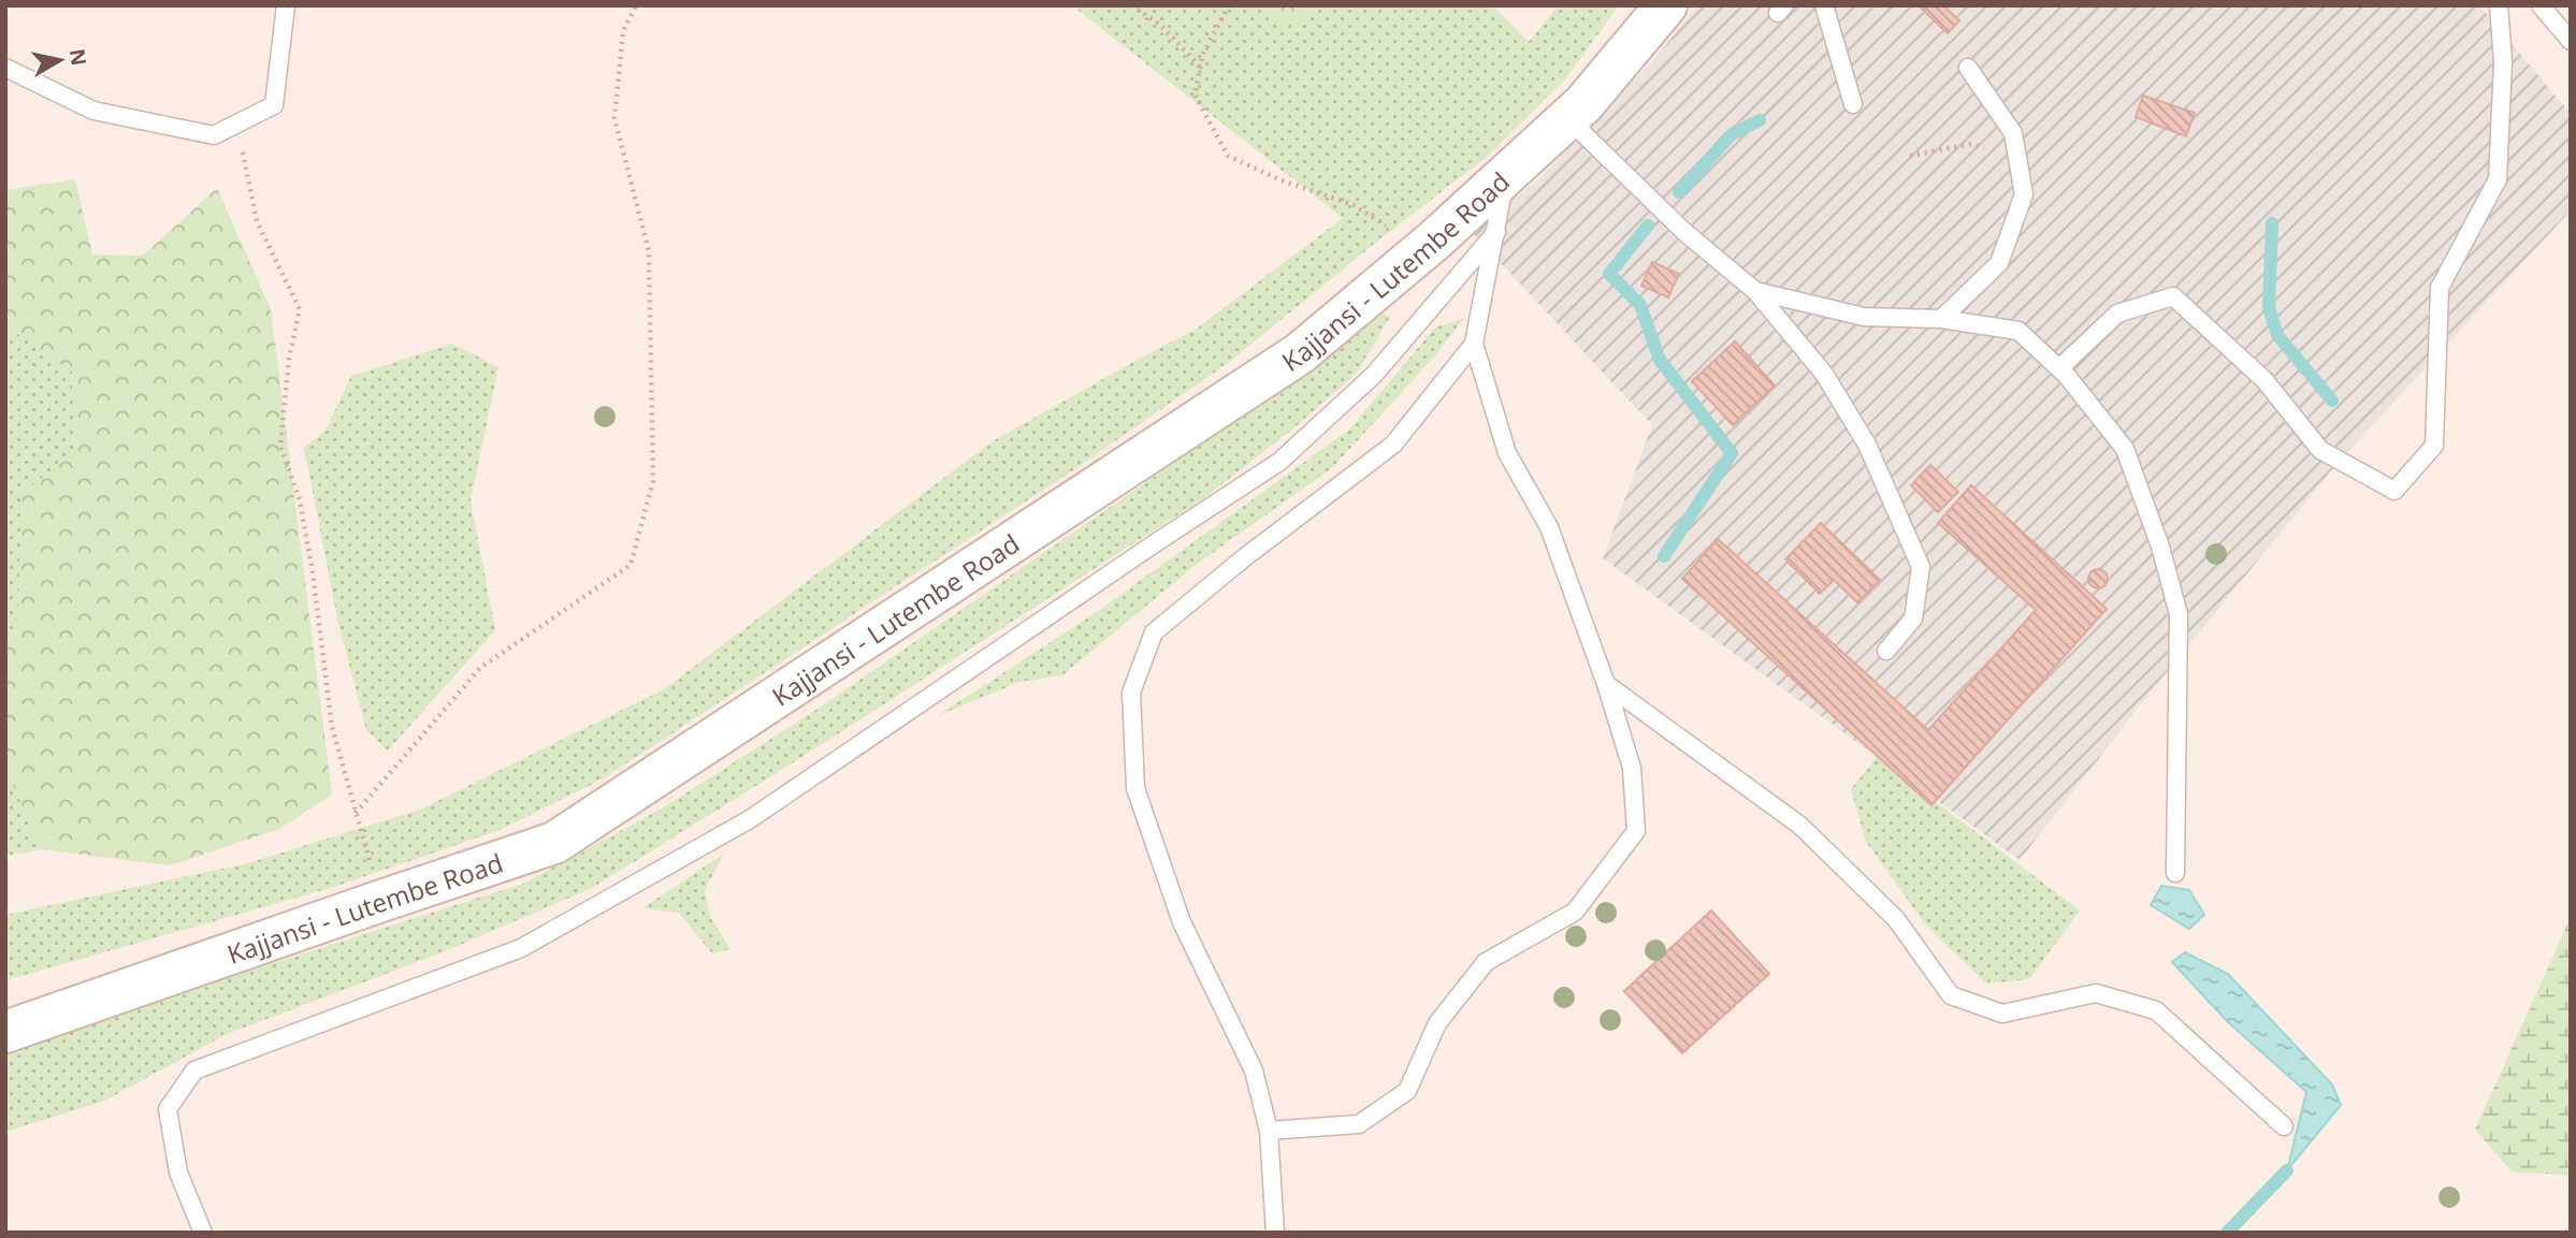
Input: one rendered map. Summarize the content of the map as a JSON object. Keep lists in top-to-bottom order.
{
  "streets": {
    "street": ["Kajjansi - Lutembe Road"]
  },
  "north": "right"
}
